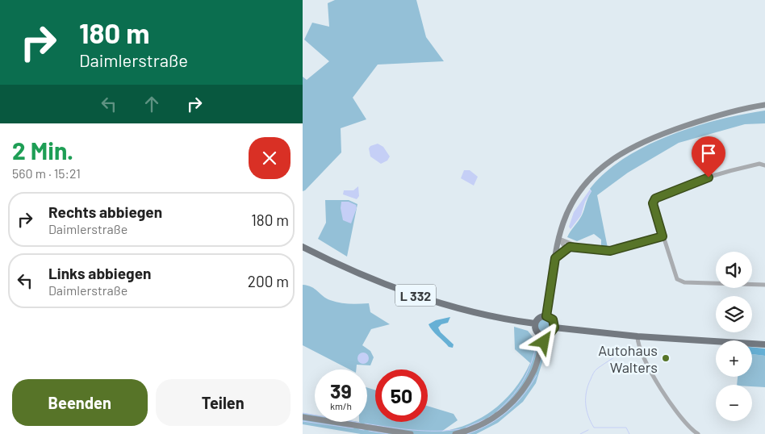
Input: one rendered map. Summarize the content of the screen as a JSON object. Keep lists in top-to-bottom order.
{
  "streets": {
    "main road": ["L 332"]
  },
  "places": ["Autohaus Walters"],
  "page": {
    "turn": ["180 m", "Daimlerstraße"],
    "heading": ["2 Min.", "560 m · 15:21"],
    "list": [
      {
        "name": "Rechts abbiegen",
        "note": "Daimlerstraße",
        "value": "180 m"
      },
      {
        "name": "Links abbiegen",
        "note": "Daimlerstraße",
        "value": "200 m"
      }
    ],
    "map_buttons": ["+", "−"],
    "speed": "39 km/h",
    "limit": "50",
    "buttons": ["Beenden", "Teilen"]
  }
}
